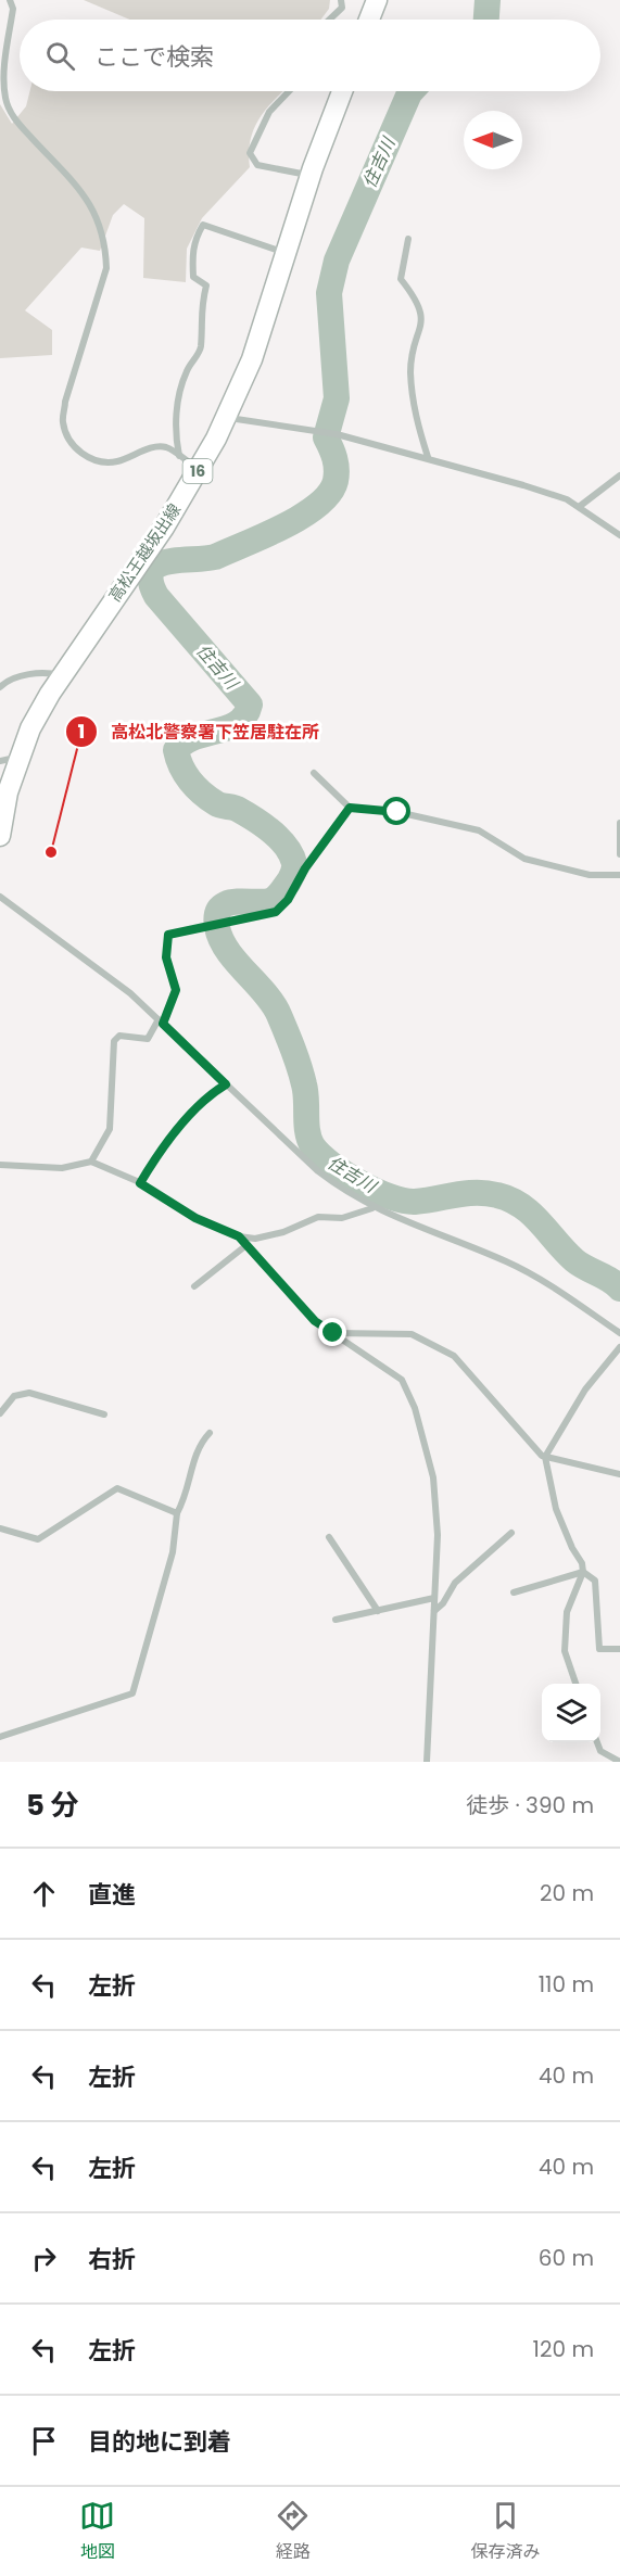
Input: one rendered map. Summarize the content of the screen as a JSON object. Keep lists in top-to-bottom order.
{
  "streets": {
    "main road": ["16", "高松王越坂出線"]
  },
  "water": ["住吉川"],
  "places": ["高松北警察署下笠居駐在所"],
  "north": "left",
  "page": {
    "search": "ここで検索",
    "heading": ["5 分", "徒歩 · 390 m"],
    "list": [
      ["直進", "20 m"],
      ["左折", "110 m"],
      ["左折", "40 m"],
      ["左折", "40 m"],
      ["右折", "60 m"],
      ["左折", "120 m"],
      "目的地に到着"
    ],
    "nav": ["地図", "経路", "保存済み"]
  }
}
